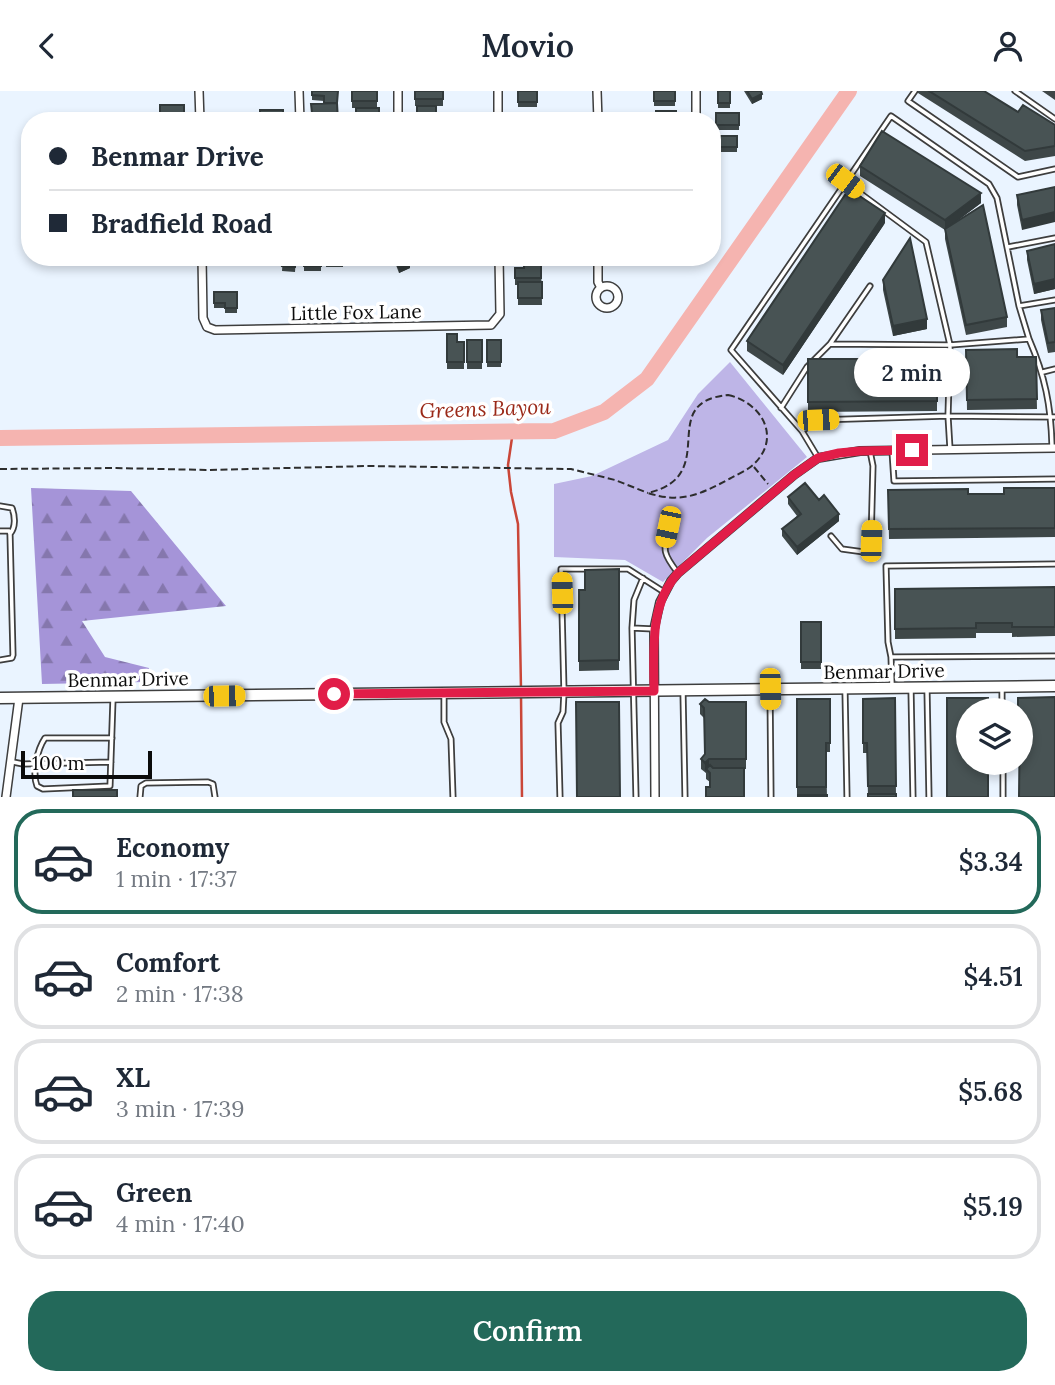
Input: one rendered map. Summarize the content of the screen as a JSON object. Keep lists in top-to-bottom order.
{
  "streets": {
    "street": ["Little Fox Lane", "Benmar Drive"]
  },
  "water": ["Greens Bayou"],
  "scale_bar": "100 m",
  "page": {
    "header": "Movio",
    "banner": ["Benmar Drive", "Bradfield Road"],
    "bubble": "2 min",
    "scale": "100 m",
    "list": [
      {
        "name": "Economy",
        "note": "1 min · 17:37",
        "value": "$3.34"
      },
      {
        "name": "Comfort",
        "note": "2 min · 17:38",
        "value": "$4.51"
      },
      {
        "name": "XL",
        "note": "3 min · 17:39",
        "value": "$5.68"
      },
      {
        "name": "Green",
        "note": "4 min · 17:40",
        "value": "$5.19"
      }
    ],
    "buttons": "Confirm"
  }
}
